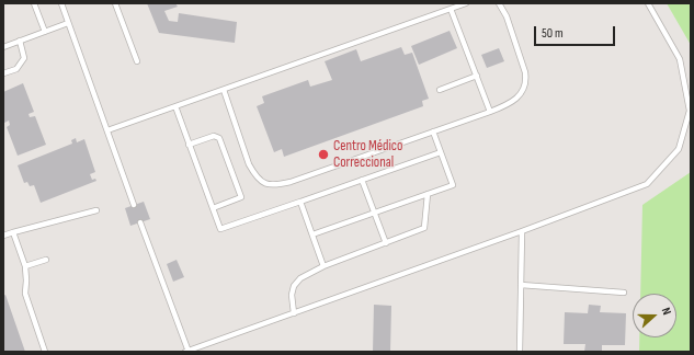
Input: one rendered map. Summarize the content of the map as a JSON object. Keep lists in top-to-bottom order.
{
  "places": ["Centro Médico Correccional"],
  "scale_bar": "50 m",
  "north": "right"
}
